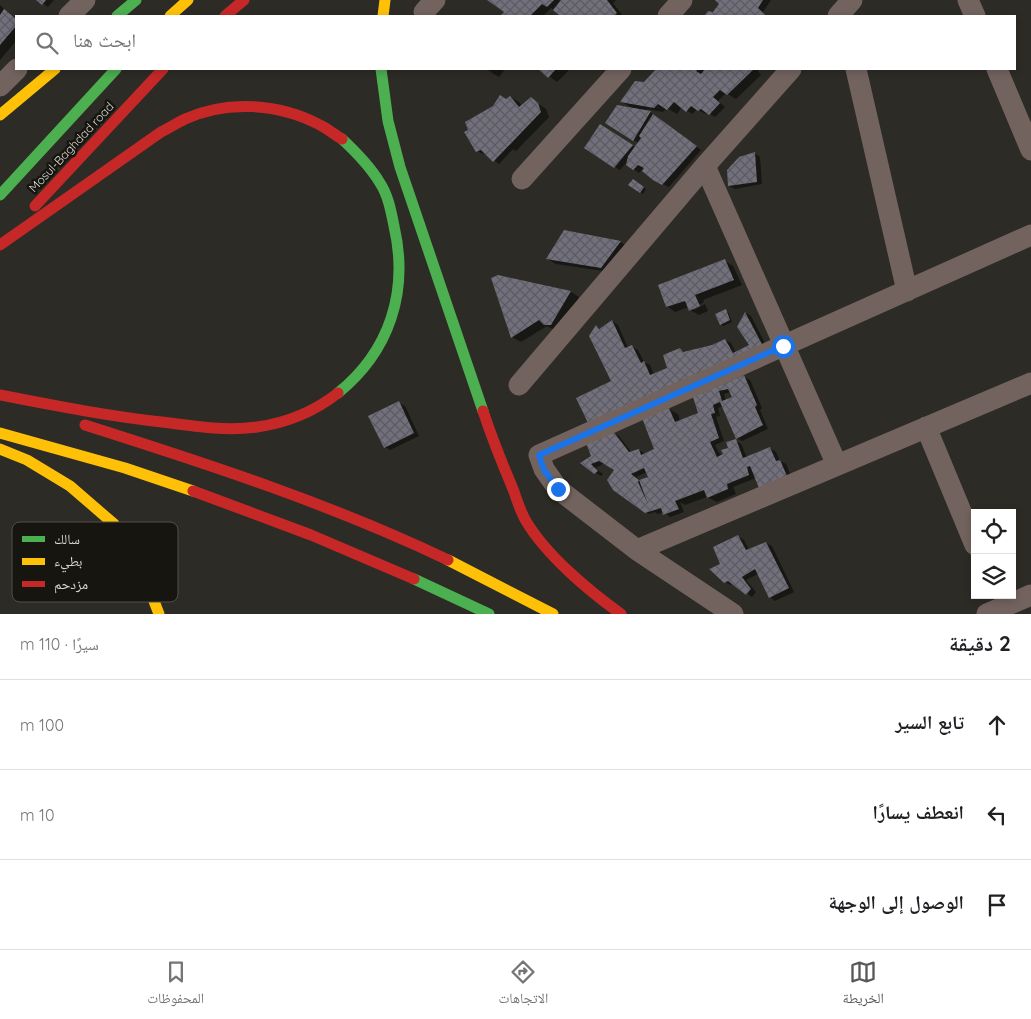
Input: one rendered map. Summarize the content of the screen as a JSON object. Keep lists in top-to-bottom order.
{
  "streets": {
    "highway": ["Mosul-Baghdad road"]
  },
  "legend": ["سالك", "بطيء", "مزدحم"],
  "page": {
    "search": "ابحث هنا",
    "heading": ["2 دقيقة", "سيرًا · 110 m"],
    "list": [
      ["تابع السير", "100 m"],
      ["انعطف يسارًا", "10 m"],
      "الوصول إلى الوجهة"
    ],
    "nav": ["الخريطة", "الاتجاهات", "المحفوظات"]
  }
}
